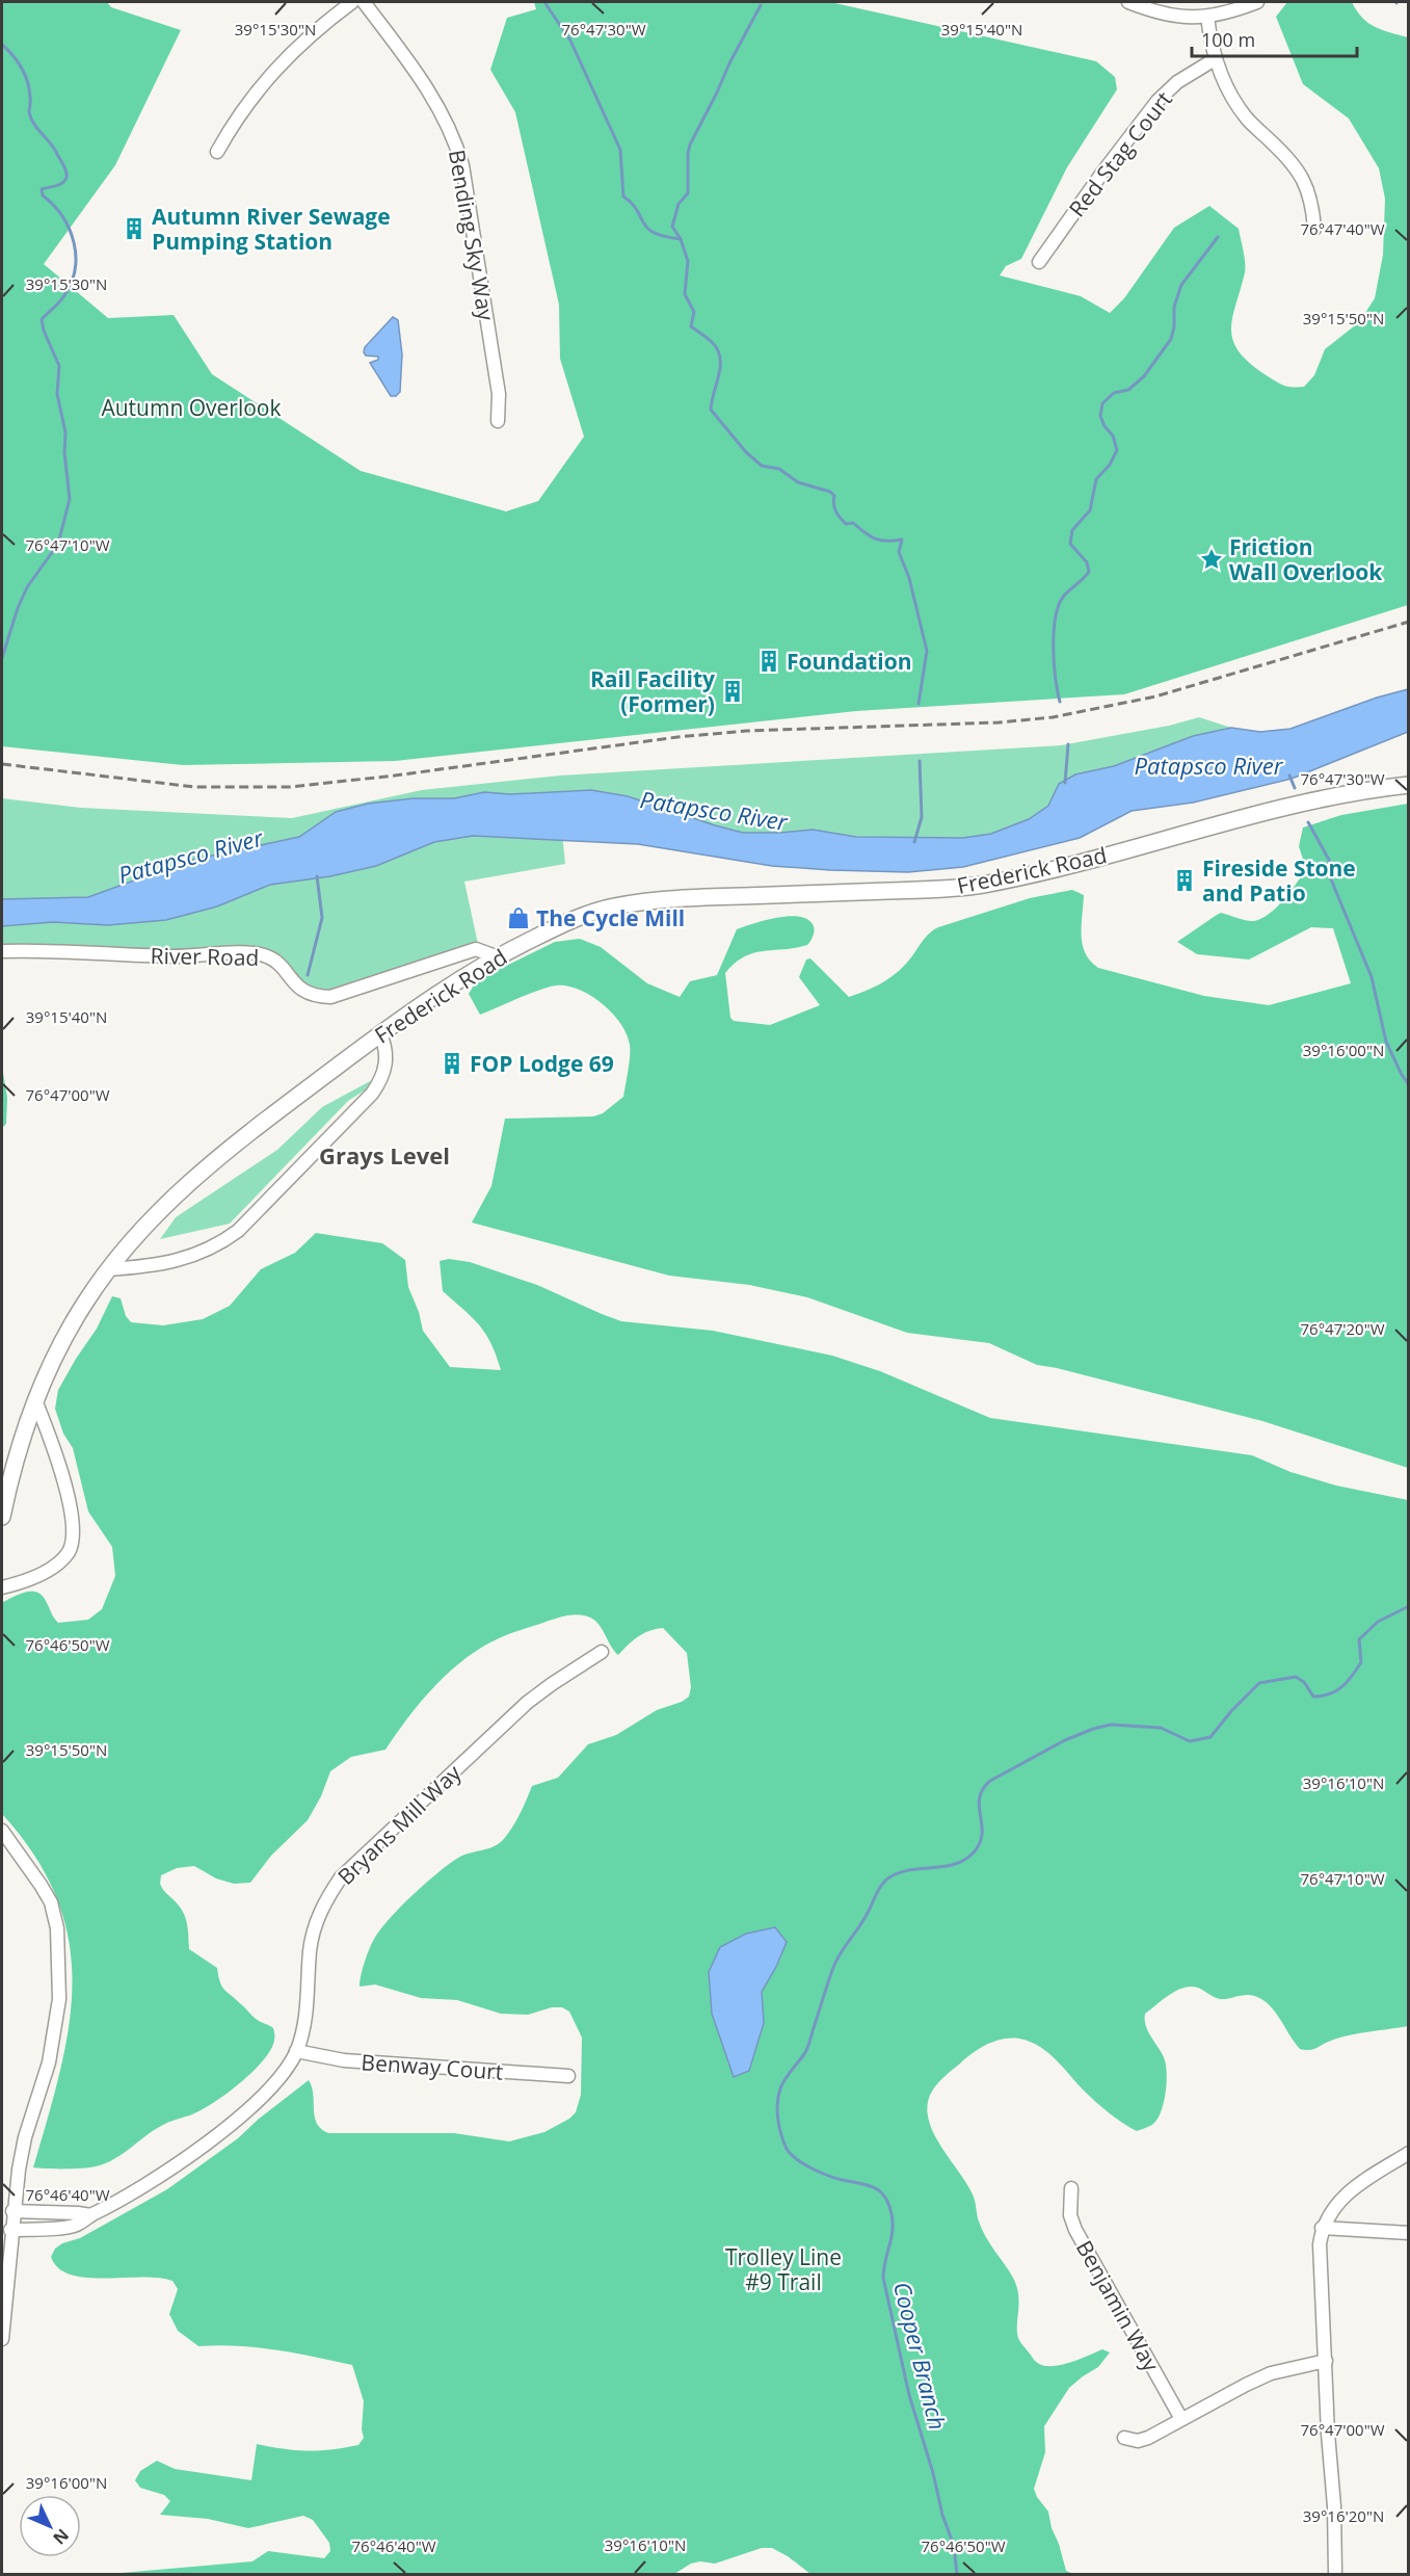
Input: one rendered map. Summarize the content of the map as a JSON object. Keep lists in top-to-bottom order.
{
  "streets": {
    "main road": ["Frederick Road"],
    "street": [
      "Red Stag Court",
      "Bending Sky Way",
      "River Road",
      "Bryans Mill Way",
      "Benway Court",
      "Benjamin Way"
    ]
  },
  "crossings": [
    ["Frederick Road", "River Road"],
    ["Bryans Mill Way", "Benway Court"]
  ],
  "districts": ["Grays Level"],
  "water": ["Patapsco River", "Cooper Branch"],
  "parks": ["Autumn Overlook", "Trolley Line #9 Trail"],
  "places": {
    "building": [
      "Autumn River Sewage Pumping Station",
      "Foundation",
      "Rail Facility (Former)",
      "Fireside Stone and Patio",
      "FOP Lodge 69"
    ],
    "place": ["Friction Wall Overlook"],
    "shop": ["The Cycle Mill"]
  },
  "scale_bar": "100 m",
  "north": "bottom right",
  "coordinates": [
    "76°47'30\"W",
    "39°15'30\"N",
    "39°15'40\"N",
    "76°47'40\"W",
    "39°15'50\"N",
    "76°47'10\"W",
    "39°16'00\"N",
    "76°47'00\"W",
    "76°47'20\"W",
    "76°46'50\"W",
    "39°16'10\"N",
    "76°46'40\"W",
    "39°16'20\"N"
  ]
}
